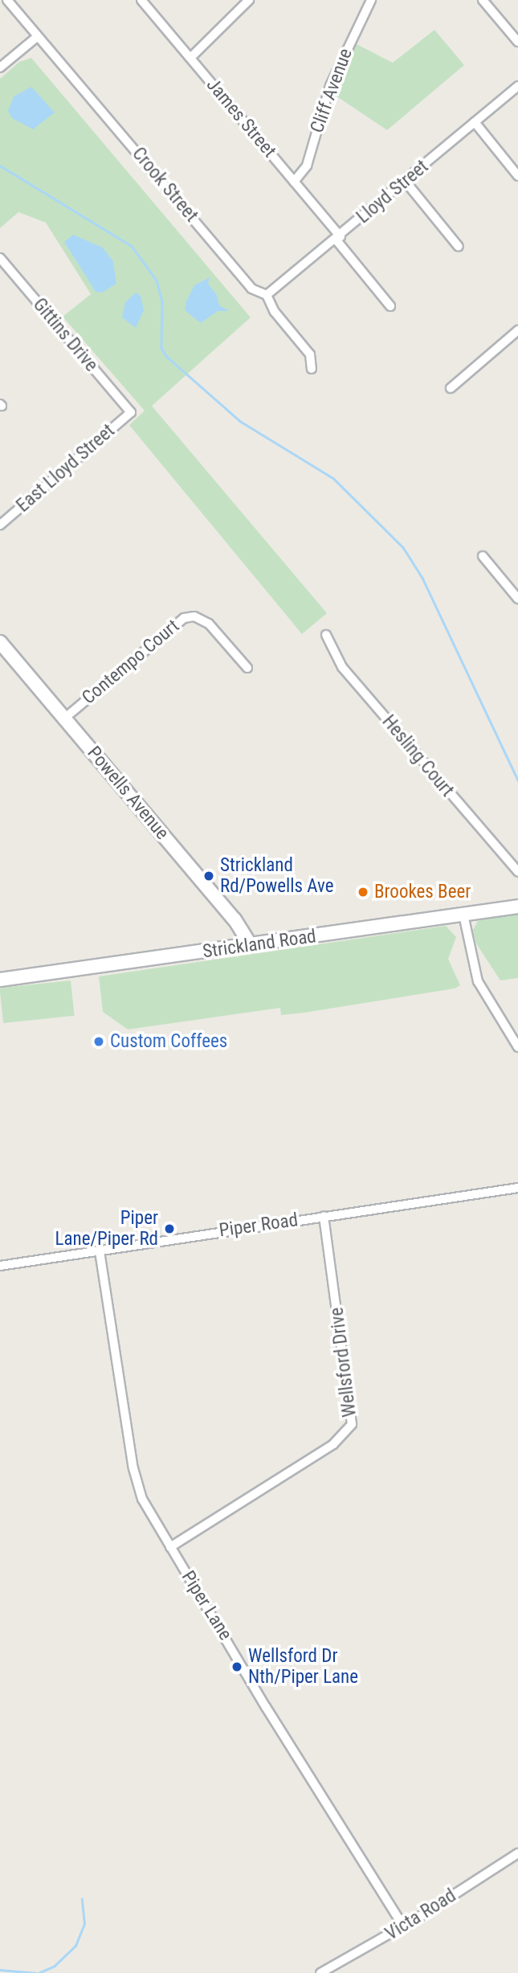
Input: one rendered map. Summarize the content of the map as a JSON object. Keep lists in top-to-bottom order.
{
  "streets": {
    "main road": ["Powells Avenue", "Strickland Road"],
    "street": [
      "Cliff Avenue",
      "James Street",
      "Crook Street",
      "Lloyd Street",
      "Gittins Drive",
      "East Lloyd Street",
      "Contempo Court",
      "Hesling Court",
      "Piper Road",
      "Wellsford Drive",
      "Piper Lane",
      "Victa Road"
    ]
  },
  "crossings": [
    ["Cliff Avenue", "James Street"],
    ["James Street", "Lloyd Street"],
    ["Crook Street", "Lloyd Street"],
    ["Gittins Drive", "East Lloyd Street"],
    ["Contempo Court", "Powells Avenue"],
    ["Powells Avenue", "Strickland Road"],
    ["Piper Road", "Wellsford Drive"],
    ["Piper Road", "Piper Lane"],
    ["Wellsford Drive", "Piper Lane"],
    ["Piper Lane", "Victa Road"]
  ],
  "places": [
    "Strickland Rd/Powells Ave",
    "Brookes Beer",
    "Custom Coffees",
    "Piper Lane/Piper Rd",
    "Wellsford Dr Nth/Piper Lane"
  ]
}
